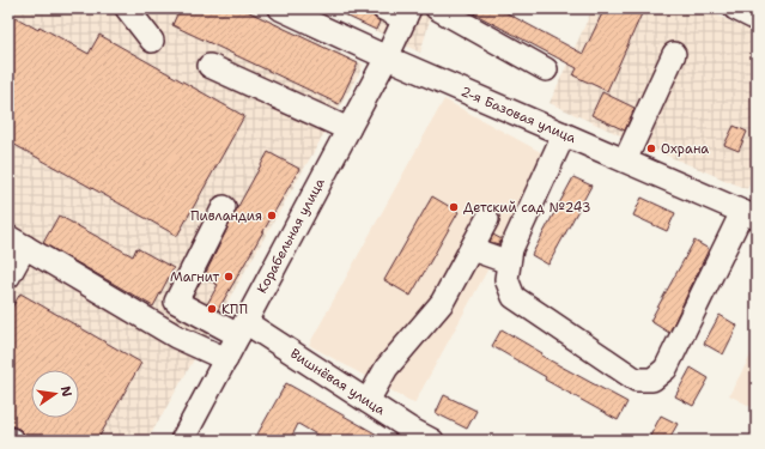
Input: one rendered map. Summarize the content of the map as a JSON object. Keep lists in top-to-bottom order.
{
  "streets": {
    "street": ["2-я Базовая улица", "Корабельная улица", "Вишнёвая улица"]
  },
  "crossings": [
    ["2-я Базовая улица", "Корабельная улица"],
    ["Корабельная улица", "Вишнёвая улица"]
  ],
  "places": [
    "Охрана",
    "Детский сад №243",
    "Пивландия",
    "Магнит",
    "КПП"
  ],
  "north": "right"
}
